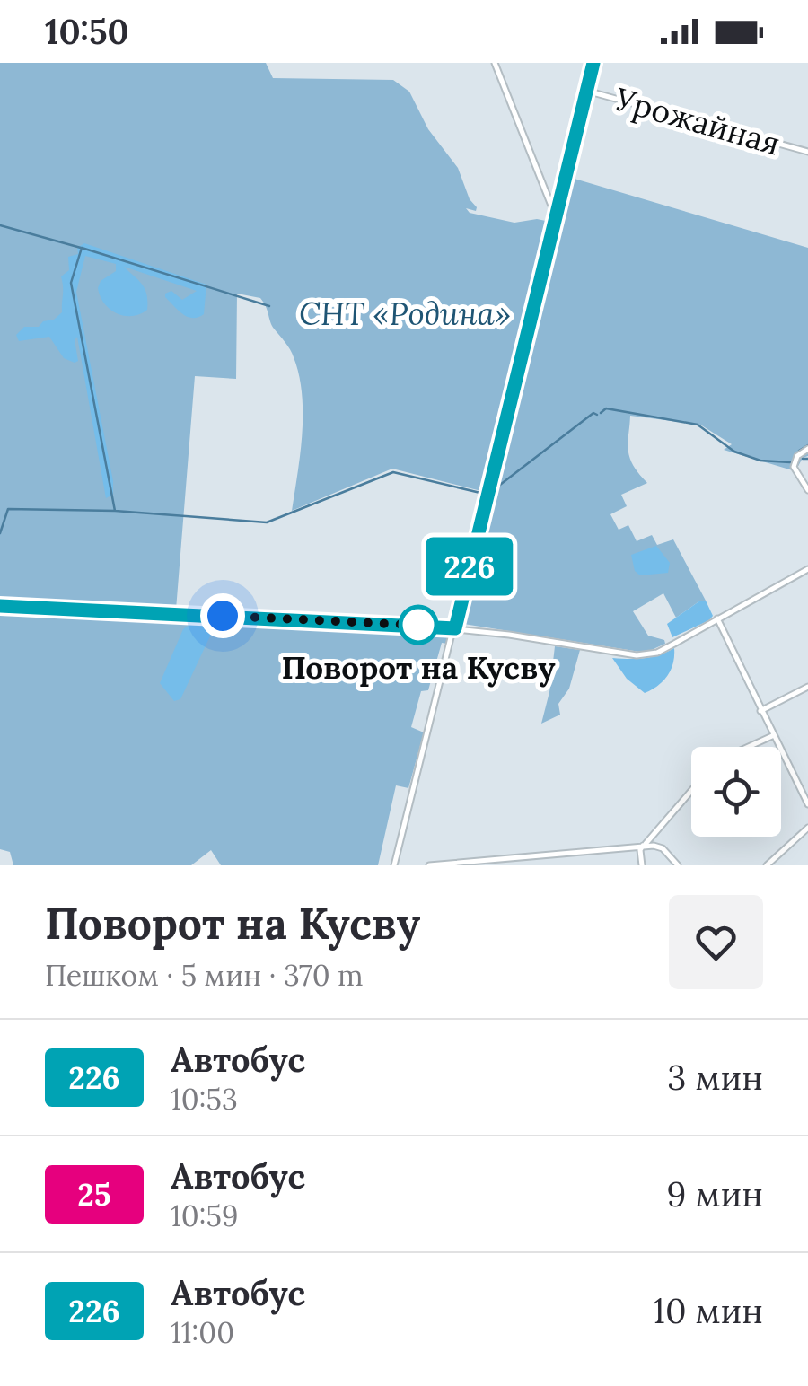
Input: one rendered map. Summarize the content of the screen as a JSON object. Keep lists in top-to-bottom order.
{
  "streets": {
    "street": ["Урожайная"]
  },
  "parks": ["СНТ «Родина»"],
  "places": ["Поворот на Кусву"],
  "lines": ["bus line 226"],
  "page": {
    "status": "10:50",
    "on_map": "226",
    "heading": ["Поворот на Кусву", "Пешком · 5 мин · 370 m"],
    "list": [
      {
        "mark": "226",
        "name": "Автобус",
        "note": "10:53",
        "value": "3 мин"
      },
      {
        "mark": "25",
        "name": "Автобус",
        "note": "10:59",
        "value": "9 мин"
      },
      {
        "mark": "226",
        "name": "Автобус",
        "note": "11:00",
        "value": "10 мин"
      }
    ]
  }
}
